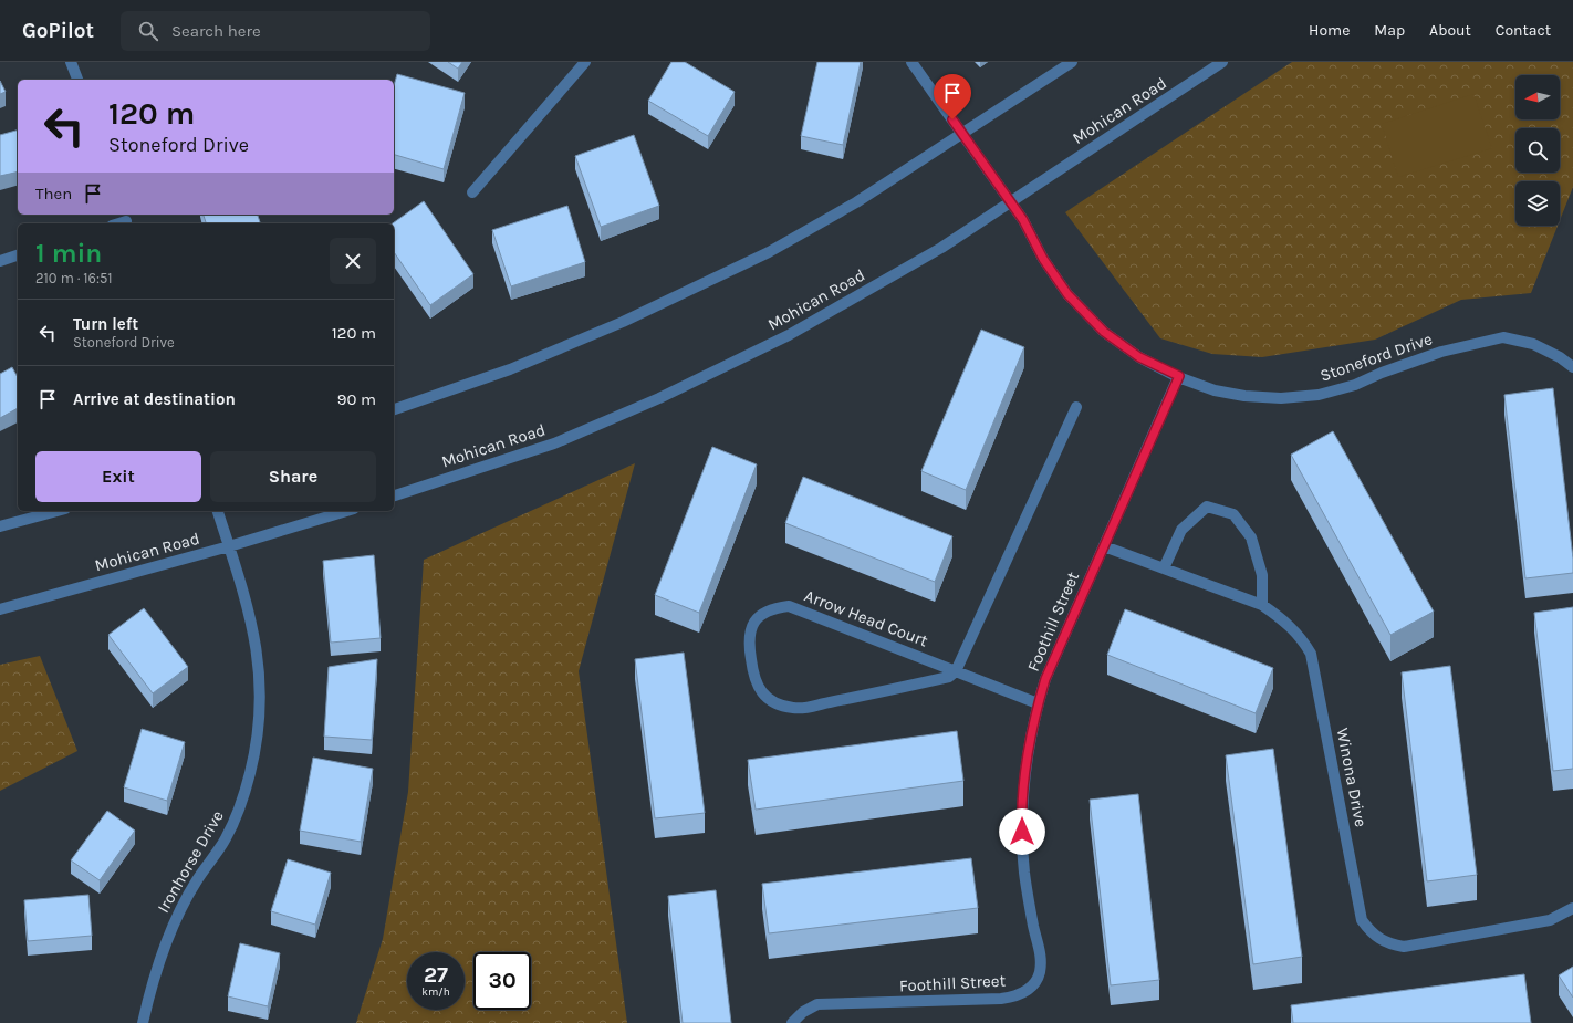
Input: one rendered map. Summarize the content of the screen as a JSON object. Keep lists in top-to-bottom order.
{
  "streets": {
    "street": [
      "Mohican Road",
      "Stoneford Drive",
      "Arrow Head Court",
      "Foothill Street",
      "Winona Drive",
      "Ironhorse Drive"
    ]
  },
  "crossings": [
    ["Mohican Road", "Stoneford Drive"],
    ["Mohican Road", "Ironhorse Drive"],
    ["Stoneford Drive", "Foothill Street"],
    ["Arrow Head Court", "Foothill Street"],
    ["Foothill Street", "Winona Drive"]
  ],
  "north": "left",
  "page": {
    "header": "GoPilot",
    "search": "Search here",
    "nav": [
      "Home",
      "Map",
      "About",
      "Contact"
    ],
    "turn": ["120 m", "Stoneford Drive"],
    "then": "Then",
    "heading": ["1 min", "210 m · 16:51"],
    "list": [
      {
        "name": "Turn left",
        "note": "Stoneford Drive",
        "value": "120 m"
      },
      {
        "name": "Arrive at destination",
        "value": "90 m"
      }
    ],
    "buttons": ["Exit", "Share"],
    "speed": "27 km/h",
    "limit": "30"
  }
}
